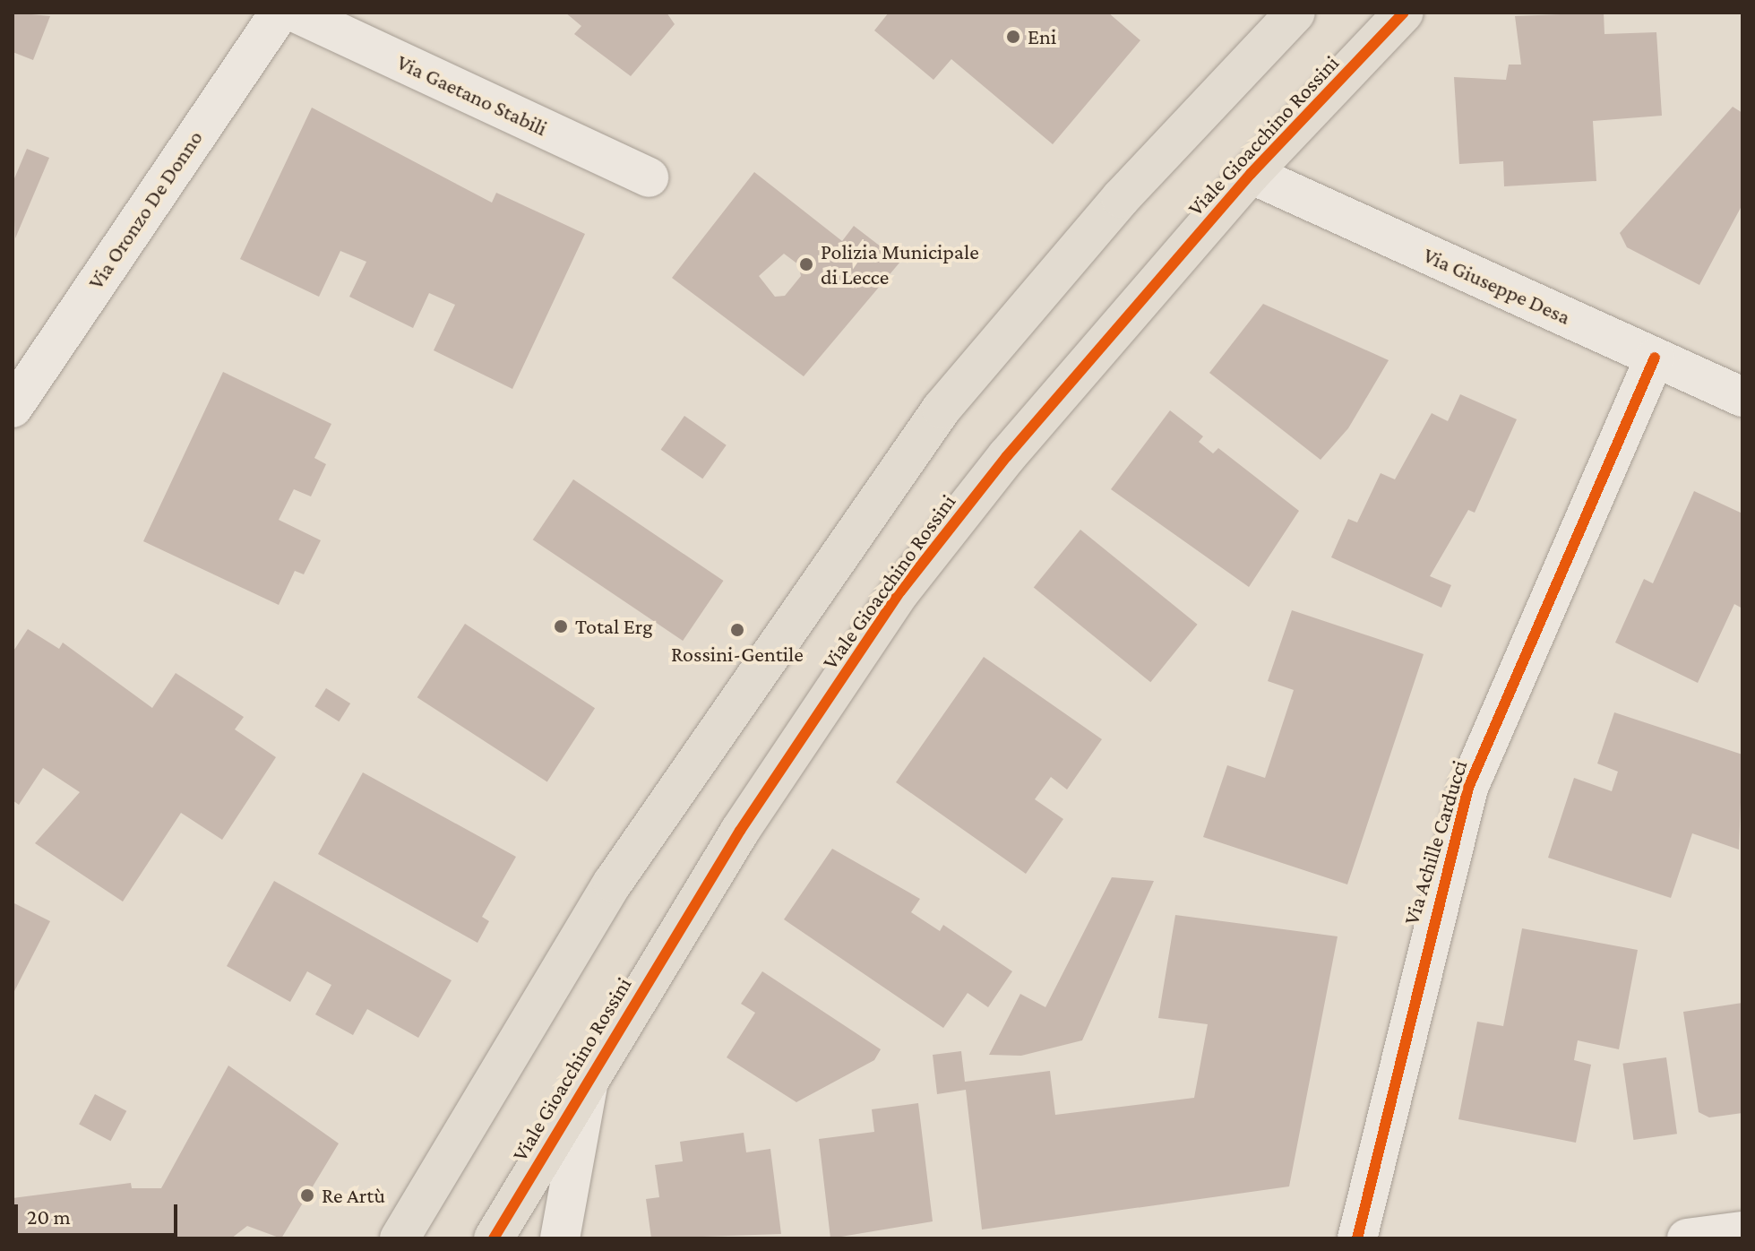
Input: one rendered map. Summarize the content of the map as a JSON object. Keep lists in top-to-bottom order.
{
  "streets": {
    "main road": ["Viale Gioacchino Rossini"],
    "street": [
      "Via Gaetano Stabili",
      "Via Oronzo De Donno",
      "Via Giuseppe Desa",
      "Via Achille Carducci"
    ]
  },
  "crossings": [
    ["Viale Gioacchino Rossini", "Via Giuseppe Desa"],
    ["Via Giuseppe Desa", "Via Achille Carducci"]
  ],
  "places": [
    "Eni",
    "Polizia Municipale di Lecce",
    "Total Erg",
    "Rossini-Gentile",
    "Re Artù"
  ],
  "scale_bar": "20 m"
}
